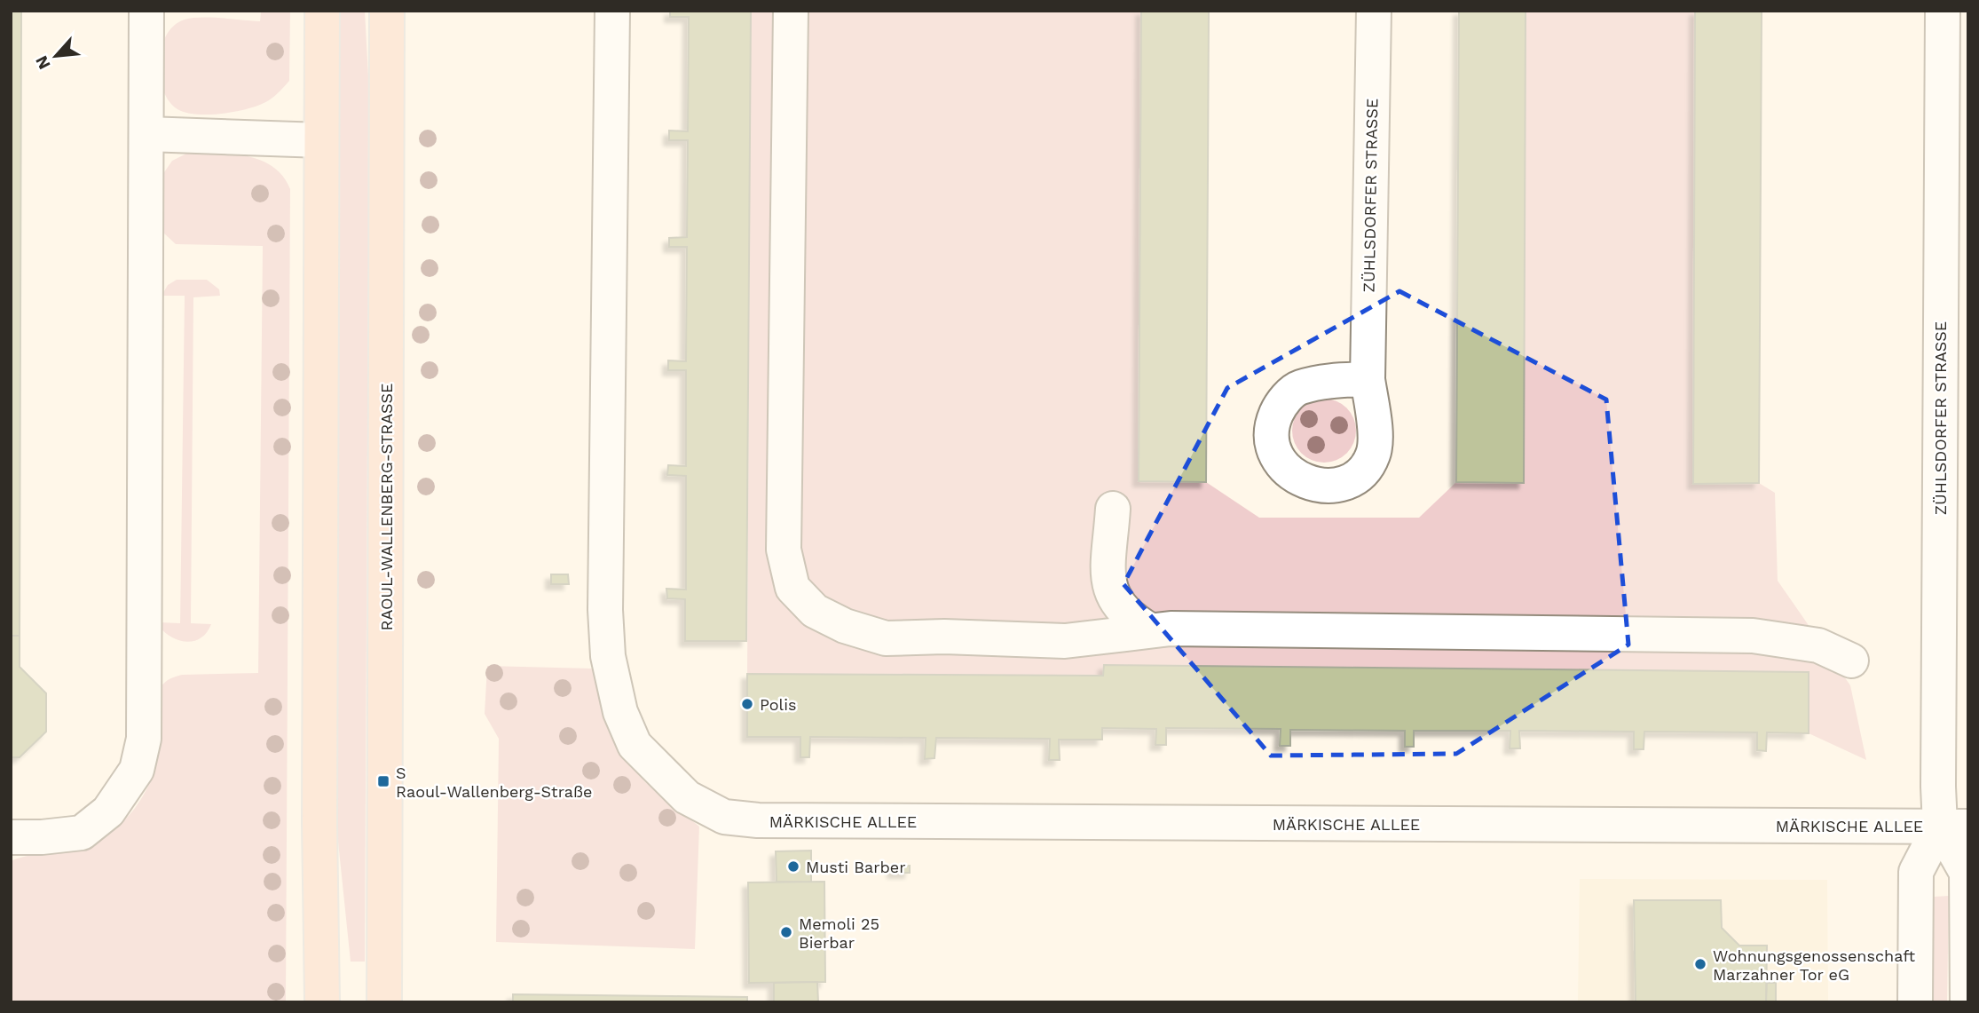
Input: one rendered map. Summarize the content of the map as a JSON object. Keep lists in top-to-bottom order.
{
  "streets": {
    "main road": ["RAOUL-WALLENBERG-STRASSE"],
    "street": ["ZÜHLSDORFER STRASSE", "MÄRKISCHE ALLEE"]
  },
  "crossings": [
    ["ZÜHLSDORFER STRASSE", "MÄRKISCHE ALLEE"]
  ],
  "places": {
    "other": [
      "Polis",
      "Musti Barber",
      "Memoli 25 Bierbar",
      "Wohnungsgenossenschaft Marzahner Tor eG"
    ],
    "transit": ["S Raoul-Wallenberg-Straße"]
  },
  "north": "bottom left"
}
